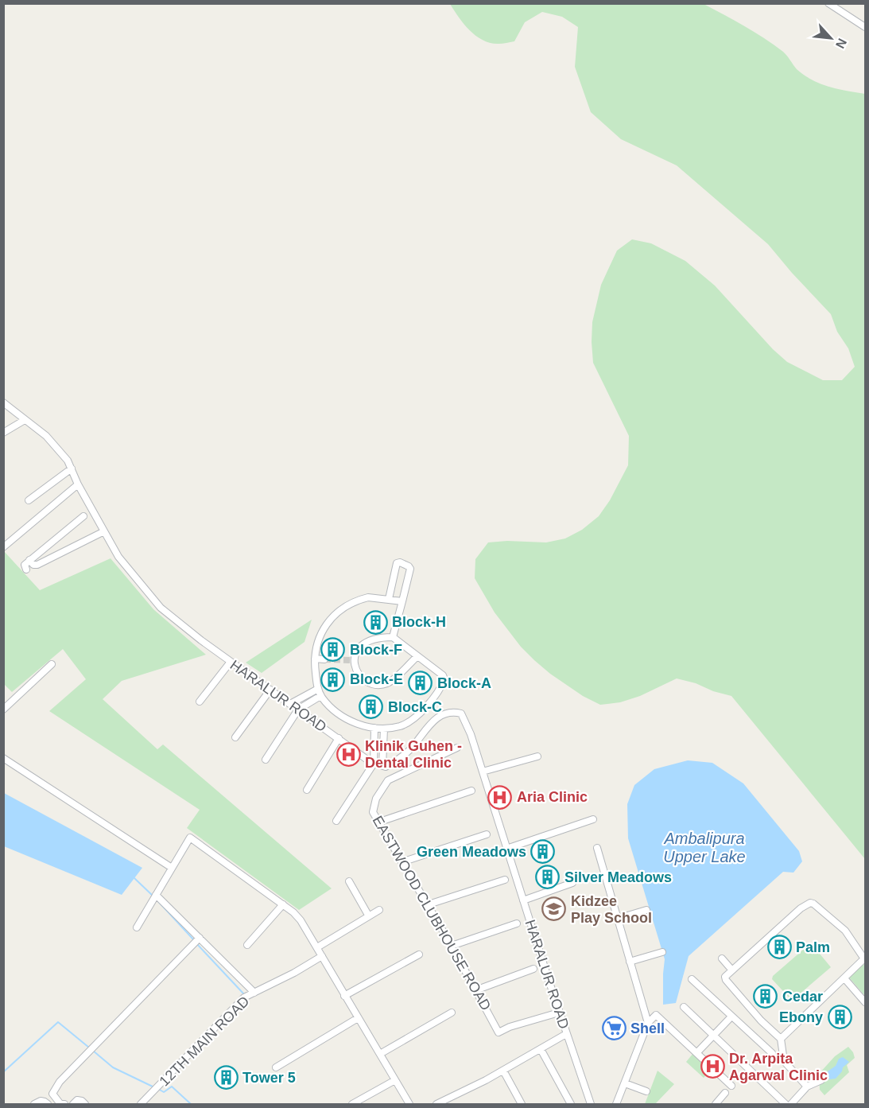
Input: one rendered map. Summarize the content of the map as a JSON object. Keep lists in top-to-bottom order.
{
  "streets": {
    "street": ["HARALUR ROAD", "EASTWOOD CLUBHOUSE ROAD", "12TH MAIN ROAD"]
  },
  "crossings": [
    ["HARALUR ROAD", "EASTWOOD CLUBHOUSE ROAD"]
  ],
  "water": ["Ambalipura Upper Lake"],
  "places": {
    "building": [
      "Block-H",
      "Block-F",
      "Block-E",
      "Block-A",
      "Block-C",
      "Green Meadows",
      "Silver Meadows",
      "Palm",
      "Cedar",
      "Ebony",
      "Tower 5"
    ],
    "hospital": ["Klinik Guhen - Dental Clinic", "Aria Clinic", "Dr. Arpita Agarwal Clinic"],
    "school or university": ["Kidzee Play School"],
    "supermarket": ["Shell"]
  },
  "north": "bottom right"
}
